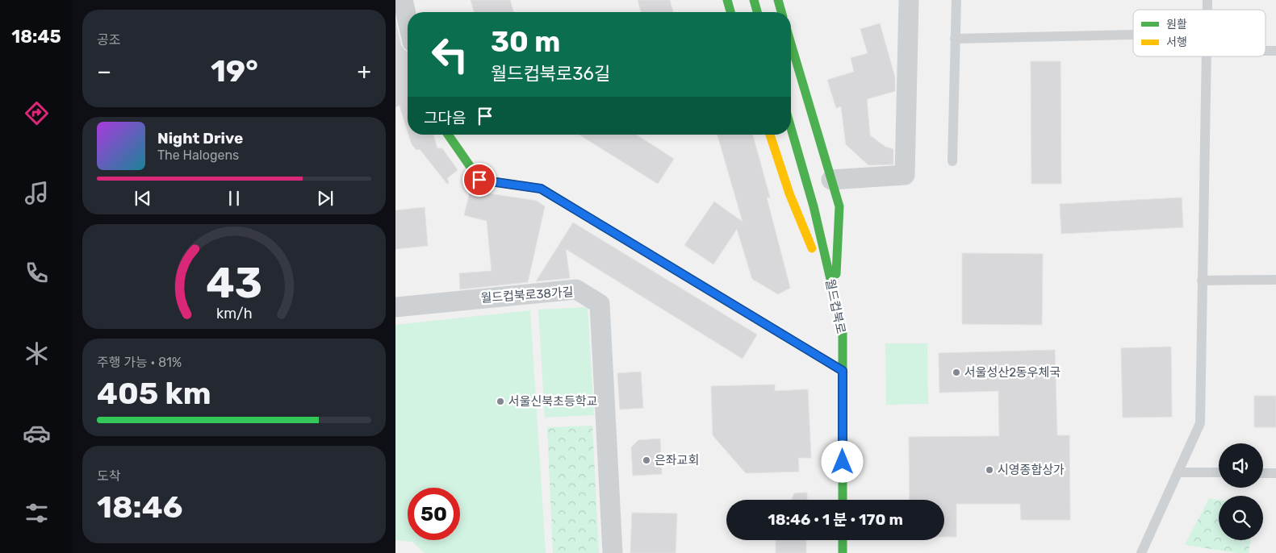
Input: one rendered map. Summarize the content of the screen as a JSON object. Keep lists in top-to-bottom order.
{
  "streets": {
    "main road": ["월드컵북로"],
    "street": ["월드컵북로38가길"]
  },
  "places": [
    "서울성산2동우체국",
    "서울신북초등학교",
    "은좌교회",
    "시영종합상가"
  ],
  "legend": ["원활", "서행"],
  "page": {
    "tabs": "18:45",
    "tile": [
      "공조",
      ["주행 가능 · 81%", "405 km"],
      ["도착", "18:46"]
    ],
    "turn": ["30 m", "월드컵북로36길"],
    "heat": ["−", "19°", "+"],
    "then": "그다음",
    "song": ["Night Drive", "The Halogens"],
    "limit": "50",
    "trip": "18:46 · 1 분 · 170 m",
    "gauge": ["43", "km/h"]
  }
}
